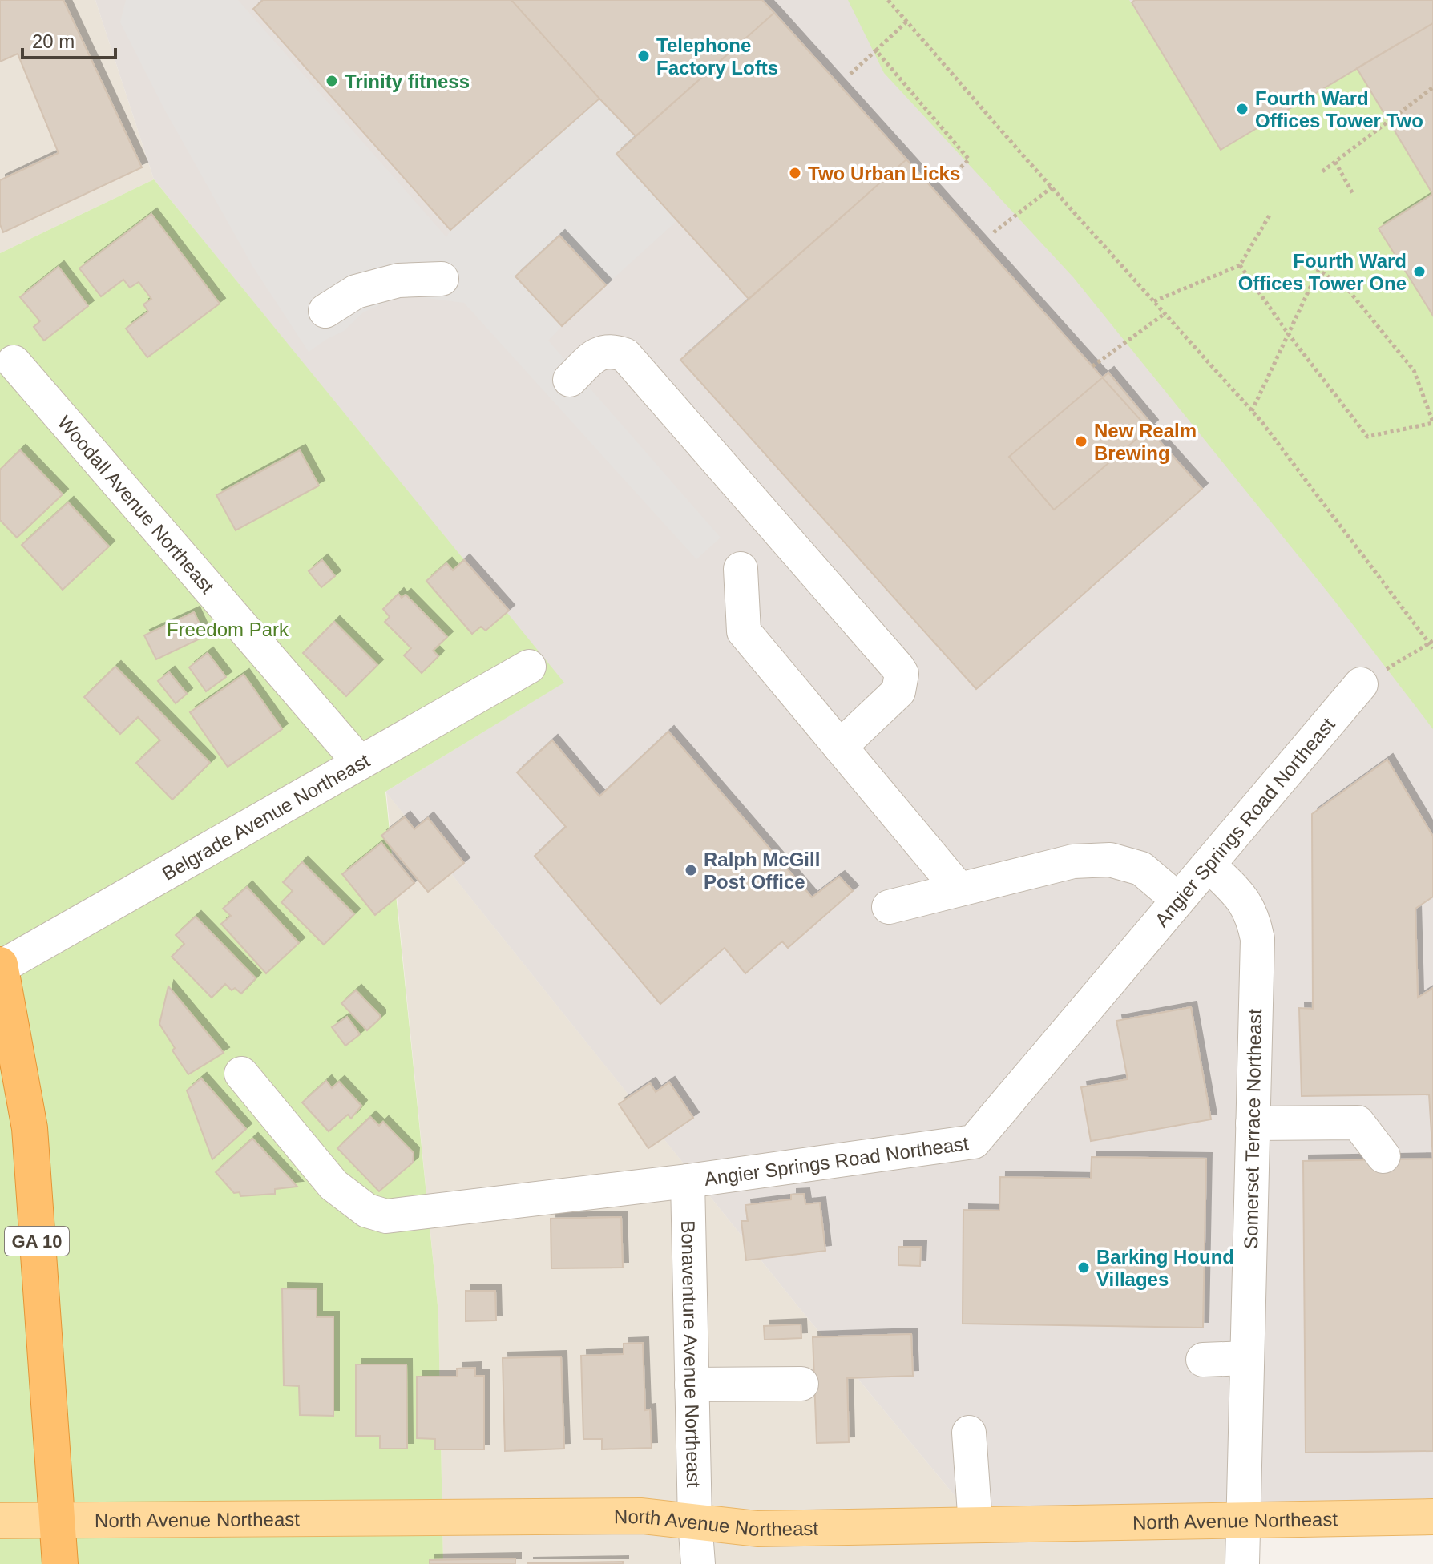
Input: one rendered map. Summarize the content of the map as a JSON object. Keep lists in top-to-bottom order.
{
  "streets": {
    "highway": ["GA 10"],
    "main road": ["North Avenue Northeast"],
    "street": [
      "Woodall Avenue Northeast",
      "Belgrade Avenue Northeast",
      "Angier Springs Road Northeast",
      "Somerset Terrace Northeast",
      "Bonaventure Avenue Northeast"
    ]
  },
  "crossings": [
    ["Woodall Avenue Northeast", "Belgrade Avenue Northeast"],
    ["Belgrade Avenue Northeast", "GA 10"],
    ["Angier Springs Road Northeast", "Somerset Terrace Northeast"],
    ["Angier Springs Road Northeast", "Bonaventure Avenue Northeast"],
    ["Somerset Terrace Northeast", "North Avenue Northeast"],
    ["GA 10", "North Avenue Northeast"],
    ["Bonaventure Avenue Northeast", "North Avenue Northeast"]
  ],
  "parks": ["Freedom Park"],
  "places": [
    "Telephone Factory Lofts",
    "Trinity fitness",
    "Fourth Ward Offices Tower Two",
    "Two Urban Licks",
    "Fourth Ward Offices Tower One",
    "New Realm Brewing",
    "Ralph McGill Post Office",
    "Barking Hound Villages"
  ],
  "scale_bar": "20 m"
}
